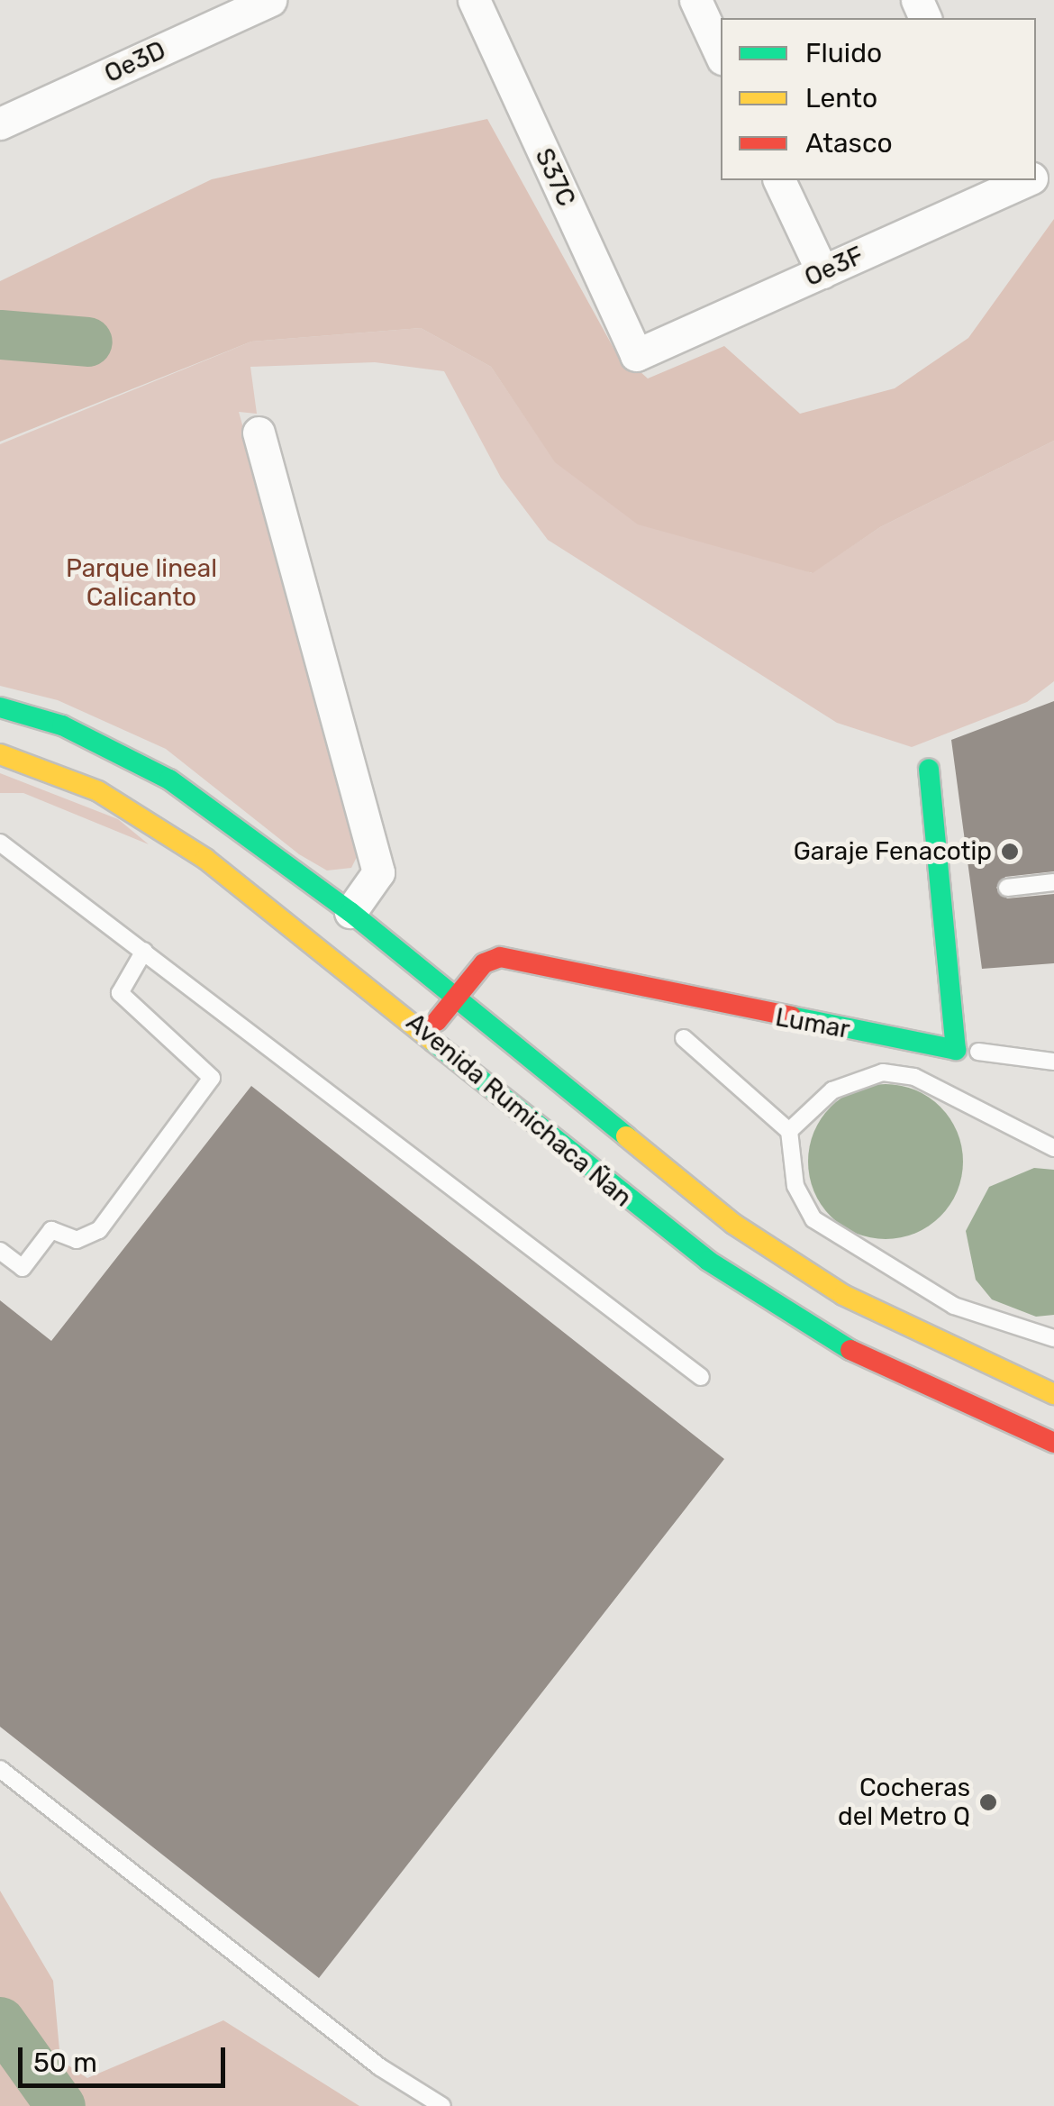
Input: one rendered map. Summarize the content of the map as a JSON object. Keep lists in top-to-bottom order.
{
  "streets": {
    "main road": ["Lumar", "Avenida Rumichaca Ñan"],
    "street": ["Oe3D", "S37C", "Oe3F"]
  },
  "crossings": [
    ["S37C", "Oe3F"],
    ["Lumar", "Avenida Rumichaca Ñan"]
  ],
  "parks": ["Parque lineal Calicanto"],
  "places": ["Garaje Fenacotip", "Cocheras del Metro Q"],
  "legend": ["Fluido", "Lento", "Atasco"],
  "scale_bar": "50 m"
}
